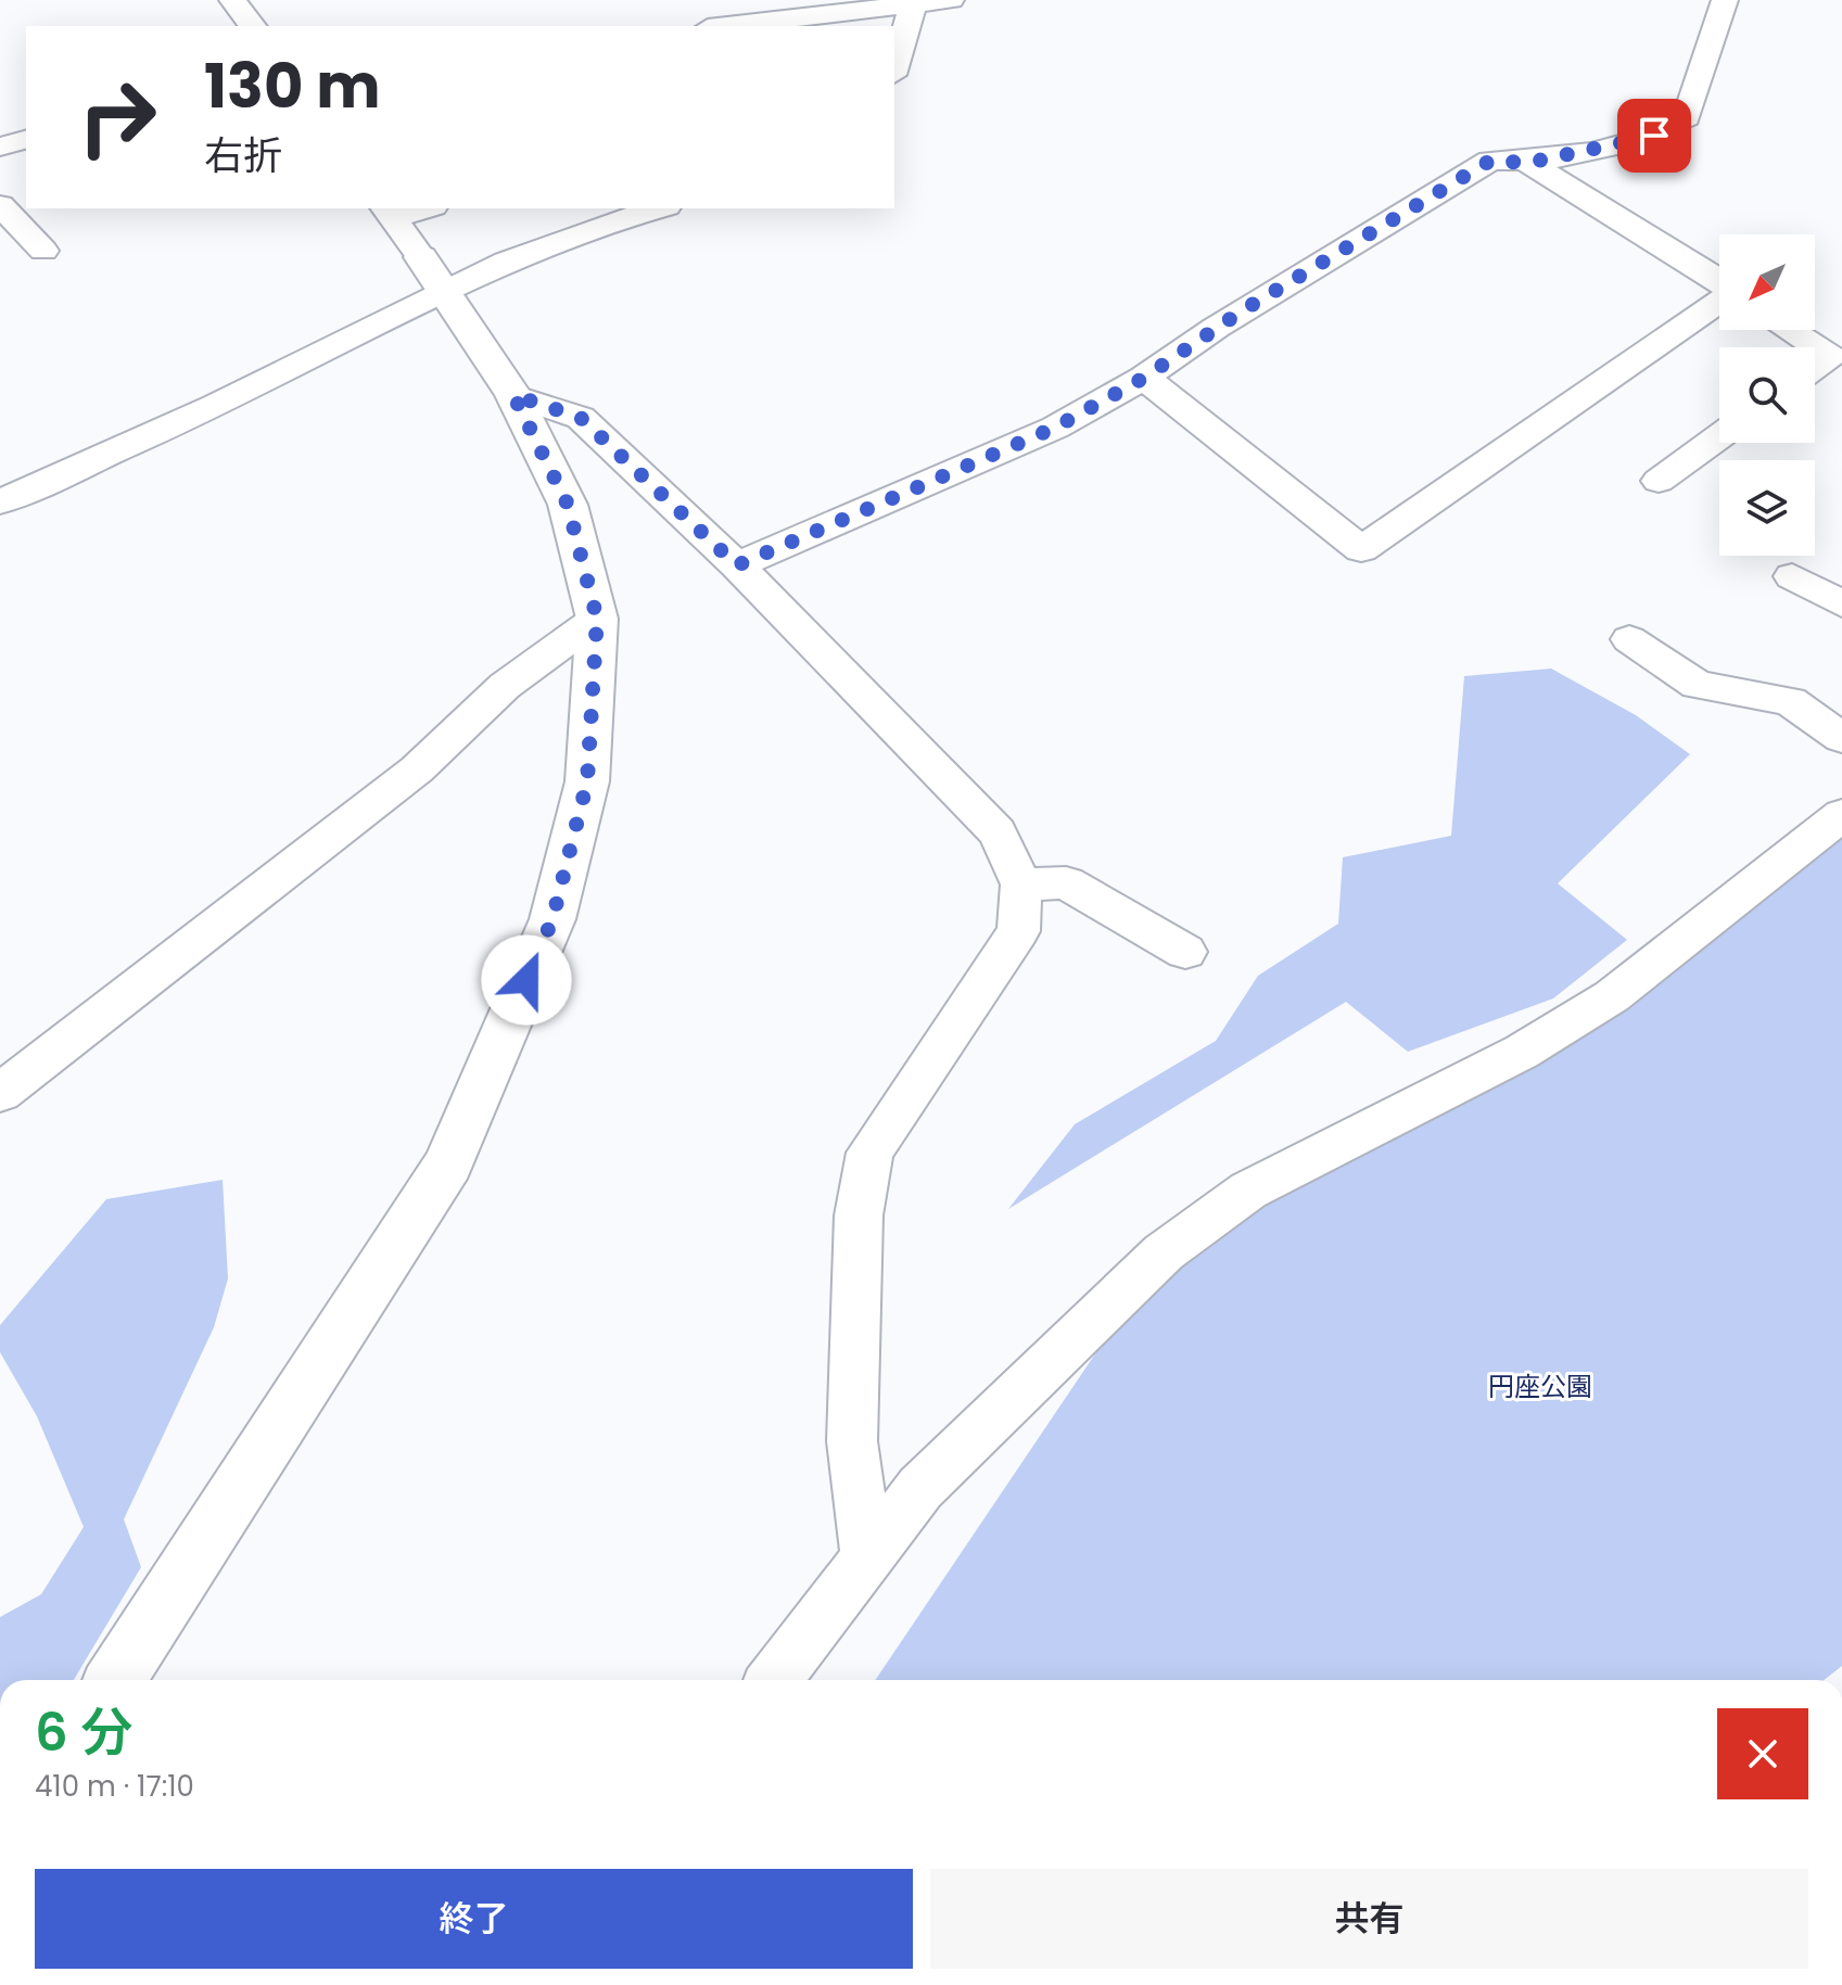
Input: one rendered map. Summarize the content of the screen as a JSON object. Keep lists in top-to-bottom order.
{
  "parks": ["円座公園"],
  "north": "bottom left",
  "page": {
    "turn": ["130 m", "右折"],
    "heading": ["6 分", "410 m · 17:10"],
    "buttons": ["終了", "共有"]
  }
}
